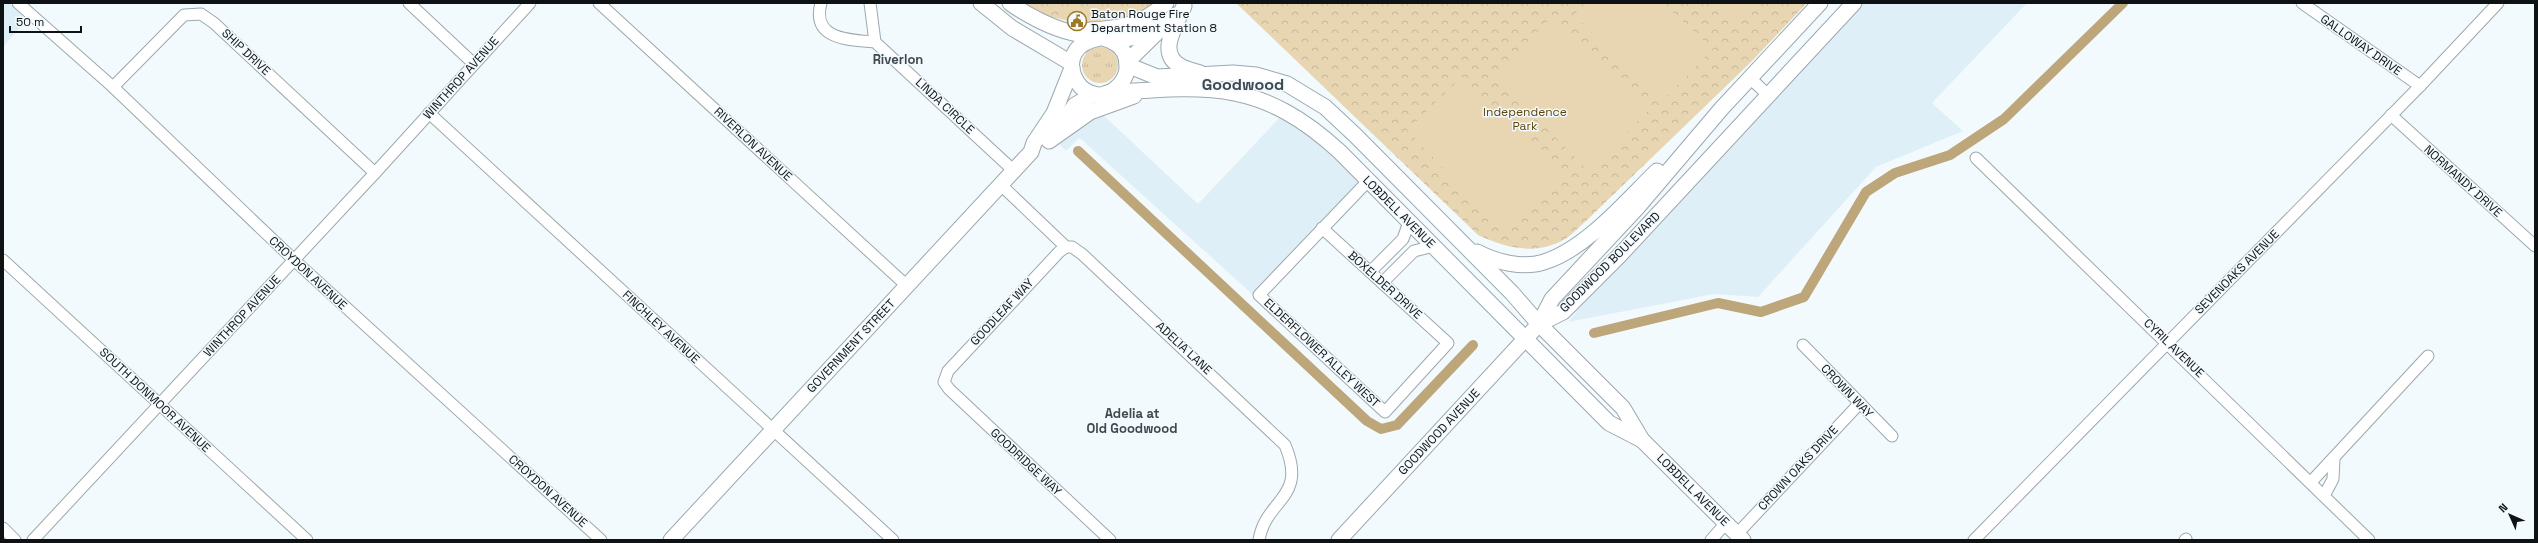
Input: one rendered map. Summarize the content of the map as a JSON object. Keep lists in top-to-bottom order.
{
  "streets": {
    "main road": [
      "LOBDELL AVENUE",
      "GOODWOOD BOULEVARD",
      "GOVERNMENT STREET",
      "GOODWOOD AVENUE"
    ],
    "street": [
      "GALLOWAY DRIVE",
      "SHIP DRIVE",
      "WINTHROP AVENUE",
      "LINDA CIRCLE",
      "RIVERLON AVENUE",
      "NORMANDY DRIVE",
      "SEVENOAKS AVENUE",
      "CROYDON AVENUE",
      "BOXELDER DRIVE",
      "GOODLEAF WAY",
      "FINCHLEY AVENUE",
      "ADELIA LANE",
      "CYRIL AVENUE",
      "ELDERFLOWER ALLEY WEST",
      "CROWN WAY",
      "SOUTH DONMOOR AVENUE",
      "GOODRIDGE WAY",
      "CROWN OAKS DRIVE"
    ]
  },
  "crossings": [
    ["GALLOWAY DRIVE", "SEVENOAKS AVENUE"],
    ["SHIP DRIVE", "WINTHROP AVENUE"],
    ["SHIP DRIVE", "CROYDON AVENUE"],
    ["WINTHROP AVENUE", "CROYDON AVENUE"],
    ["WINTHROP AVENUE", "FINCHLEY AVENUE"],
    ["WINTHROP AVENUE", "SOUTH DONMOOR AVENUE"],
    ["LINDA CIRCLE", "GOVERNMENT STREET"],
    ["RIVERLON AVENUE", "GOVERNMENT STREET"],
    ["NORMANDY DRIVE", "SEVENOAKS AVENUE"],
    ["LOBDELL AVENUE", "GOODWOOD BOULEVARD"],
    ["LOBDELL AVENUE", "GOVERNMENT STREET"],
    ["LOBDELL AVENUE", "GOODWOOD AVENUE"],
    ["LOBDELL AVENUE", "CROWN OAKS DRIVE"],
    ["GOODWOOD BOULEVARD", "GOODWOOD AVENUE"],
    ["SEVENOAKS AVENUE", "CYRIL AVENUE"],
    ["BOXELDER DRIVE", "ELDERFLOWER ALLEY WEST"],
    ["GOODLEAF WAY", "ADELIA LANE"],
    ["GOODLEAF WAY", "GOODRIDGE WAY"],
    ["FINCHLEY AVENUE", "GOVERNMENT STREET"],
    ["GOVERNMENT STREET", "ADELIA LANE"],
    ["CROWN WAY", "CROWN OAKS DRIVE"]
  ],
  "districts": ["Riverlon", "Goodwood", "Adelia at Old Goodwood"],
  "parks": ["Independence Park"],
  "places": {
    "public building": ["Baton Rouge Fire Department Station 8"]
  },
  "scale_bar": "50 m",
  "north": "top left"
}
